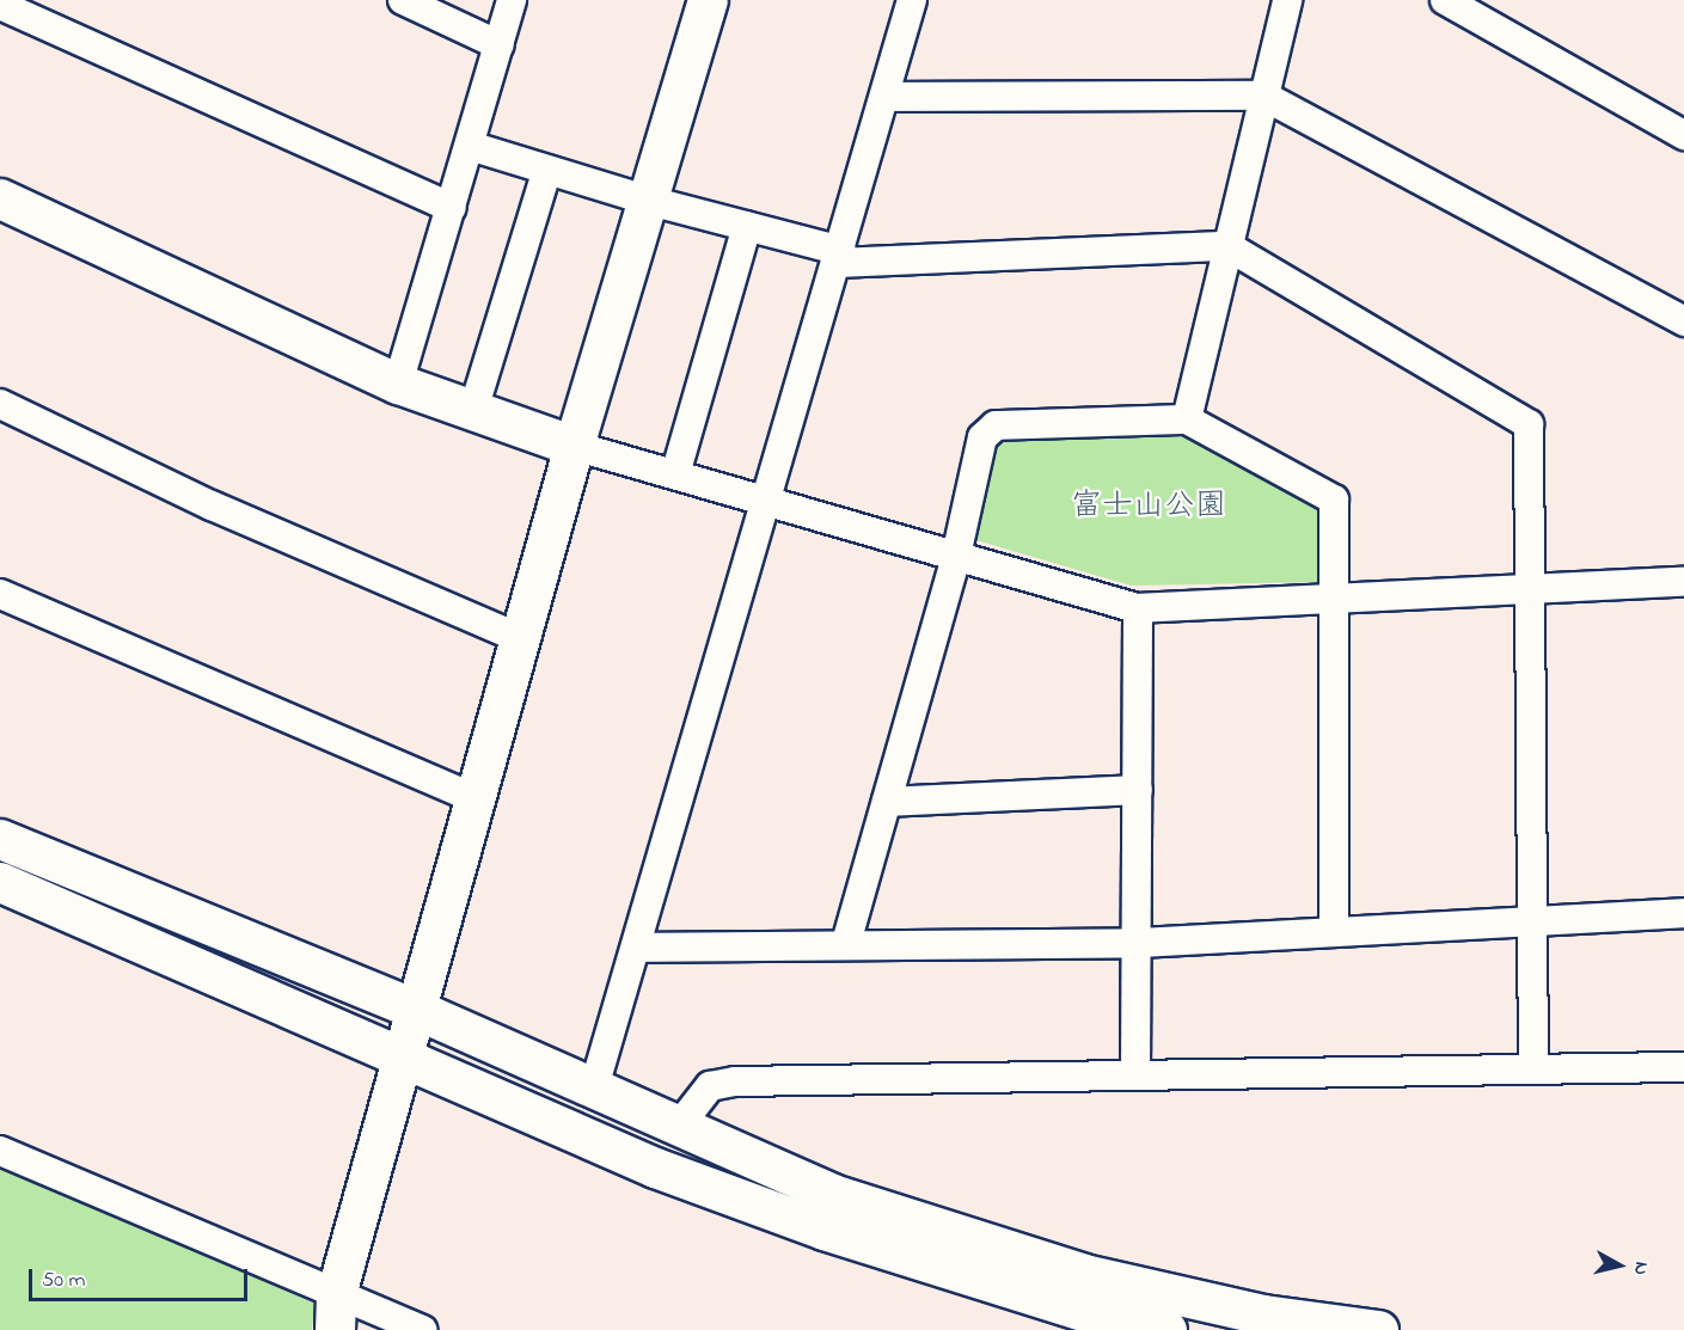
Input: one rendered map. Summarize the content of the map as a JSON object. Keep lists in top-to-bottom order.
{
  "parks": ["富士山公園"],
  "scale_bar": "50 m",
  "north": "right"
}
